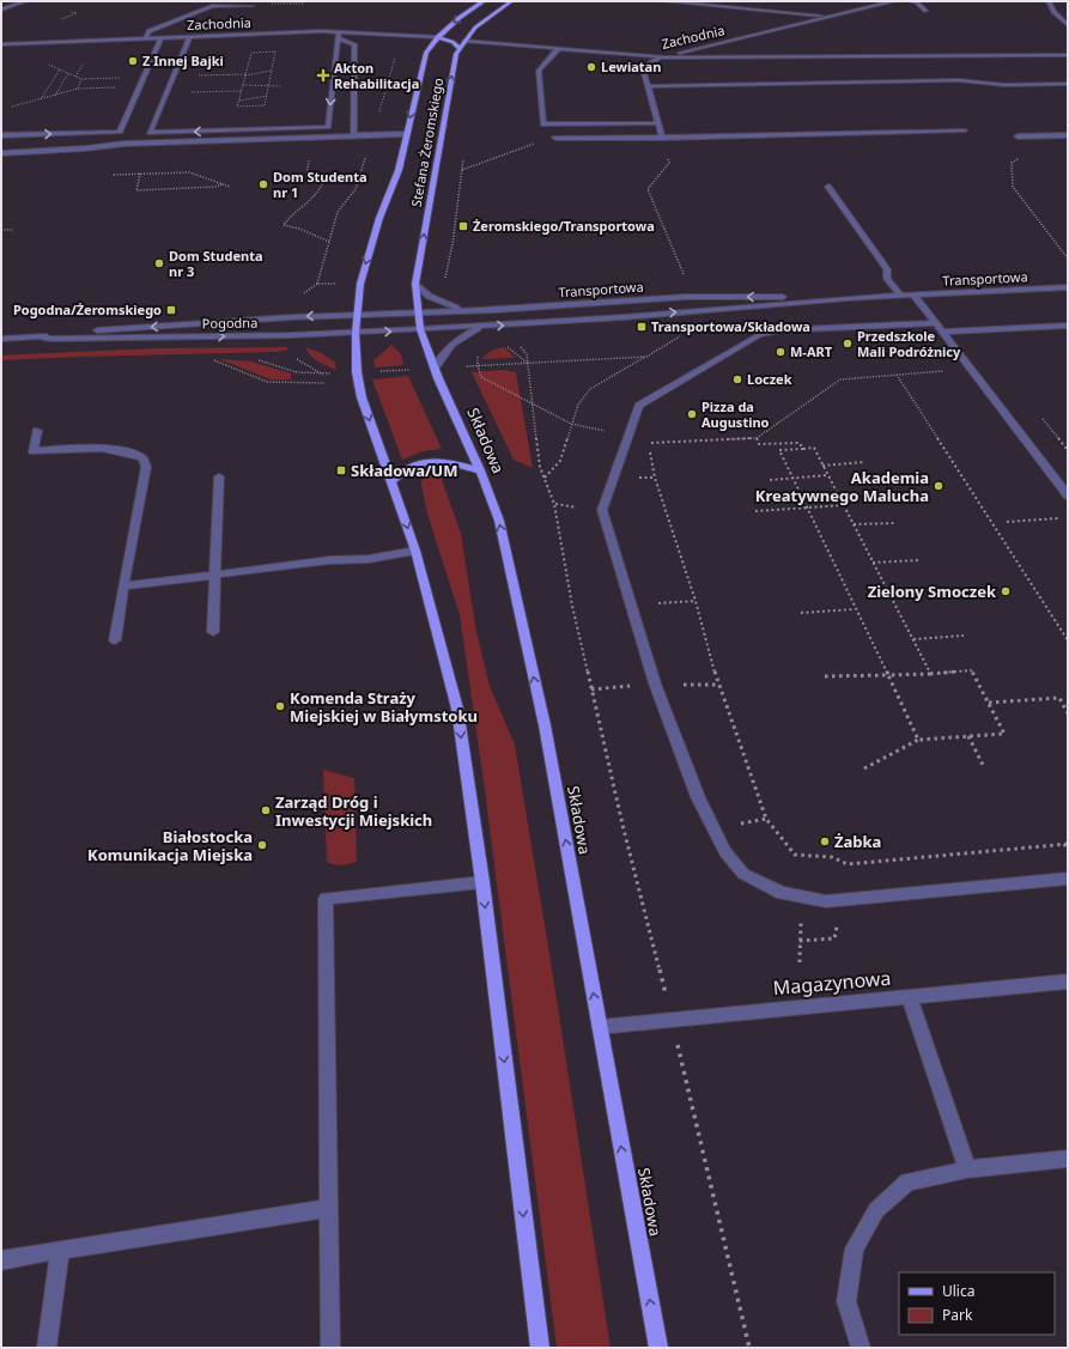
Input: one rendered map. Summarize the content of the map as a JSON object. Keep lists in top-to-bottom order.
{
  "streets": {
    "main road": ["Stefana Żeromskiego", "Składowa"],
    "street": [
      "Zachodnia",
      "Transportowa",
      "Pogodna",
      "Magazynowa"
    ]
  },
  "crossings": [
    ["Zachodnia", "Stefana Żeromskiego"],
    ["Stefana Żeromskiego", "Transportowa"],
    ["Stefana Żeromskiego", "Pogodna"],
    ["Stefana Żeromskiego", "Składowa"],
    ["Transportowa", "Pogodna"],
    ["Transportowa", "Składowa"],
    ["Pogodna", "Składowa"],
    ["Składowa", "Magazynowa"]
  ],
  "places": {
    "other": [
      "Z Innej Bajki",
      "Lewiatan",
      "Dom Studenta nr 1",
      "Dom Studenta nr 3",
      "Przedszkole Mali Podróżnicy",
      "M-ART",
      "Loczek",
      "Pizza da Augustino",
      "Akademia Kreatywnego Malucha",
      "Zielony Smoczek",
      "Komenda Straży Miejskiej w Białymstoku",
      "Zarząd Dróg i Inwestycji Miejskich",
      "Żabka",
      "Białostocka Komunikacja Miejska"
    ],
    "health": ["Akton Rehabilitacja"],
    "transit": [
      "Żeromskiego/Transportowa",
      "Pogodna/Żeromskiego",
      "Transportowa/Składowa",
      "Składowa/UM"
    ]
  },
  "legend": ["Ulica", "Park"]
}
